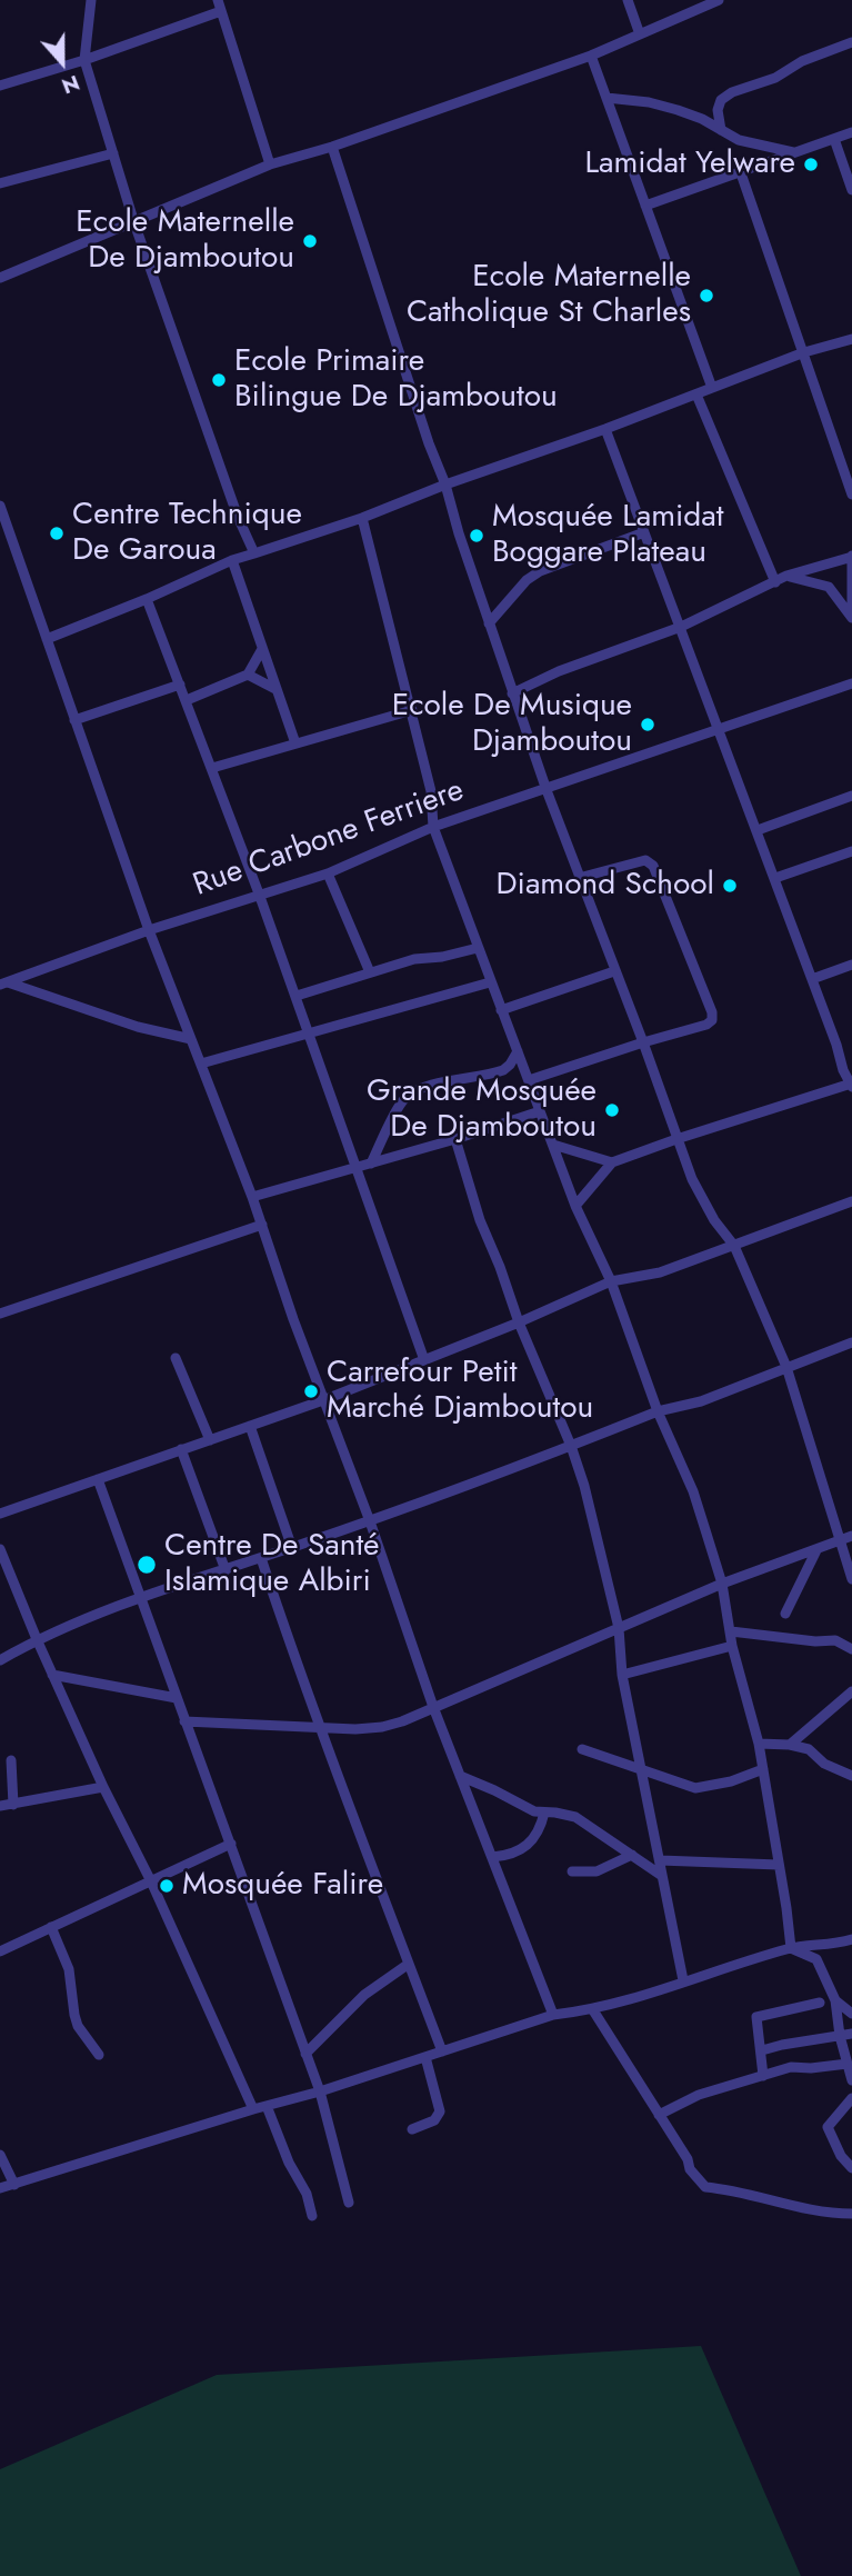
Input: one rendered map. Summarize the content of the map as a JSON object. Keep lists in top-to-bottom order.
{
  "streets": {
    "street": ["Rue Carbone Ferriere"]
  },
  "places": [
    "Lamidat Yelware",
    "Ecole Maternelle De Djamboutou",
    "Ecole Maternelle Catholique St Charles",
    "Ecole Primaire Bilingue De Djamboutou",
    "Centre Technique De Garoua",
    "Mosquée Lamidat Boggare Plateau",
    "Ecole De Musique Djamboutou",
    "Diamond School",
    "Grande Mosquée De Djamboutou",
    "Carrefour Petit Marché Djamboutou",
    "Centre De Santé Islamique Albiri",
    "Mosquée Falire"
  ],
  "north": "bottom"
}
